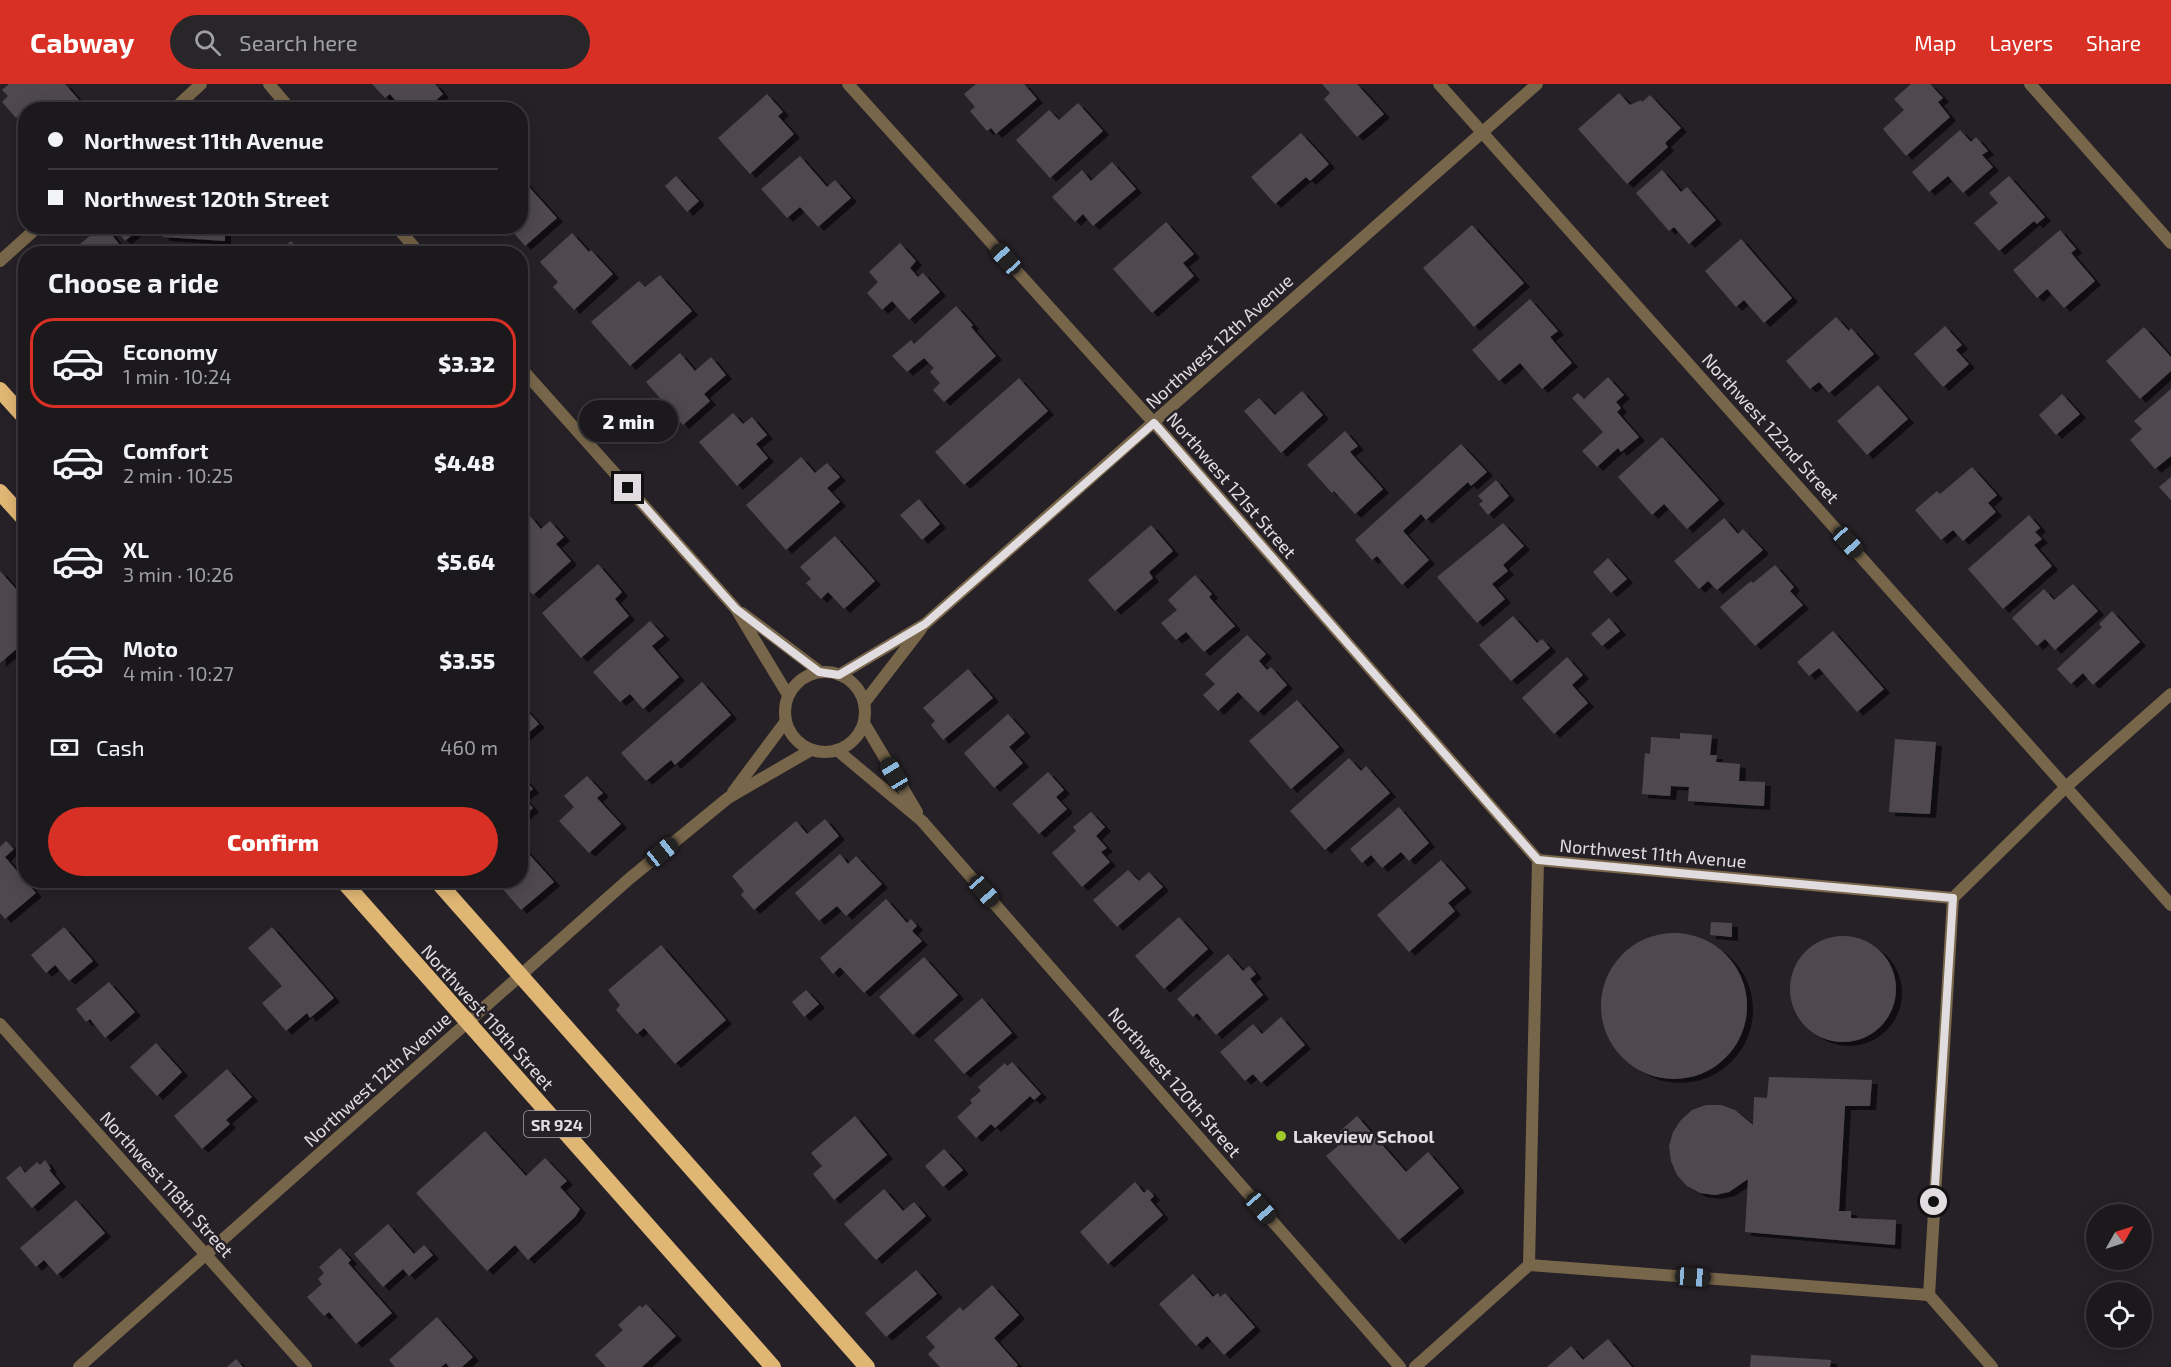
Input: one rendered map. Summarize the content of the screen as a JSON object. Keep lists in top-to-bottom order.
{
  "streets": {
    "highway": ["Northwest 119th Street", "SR 924"],
    "street": [
      "Northwest 12th Avenue",
      "Northwest 122nd Street",
      "Northwest 121st Street",
      "Northwest 11th Avenue",
      "Northwest 120th Street",
      "Northwest 118th Street"
    ]
  },
  "crossings": [
    ["Northwest 12th Avenue", "Northwest 122nd Street"],
    ["Northwest 12th Avenue", "Northwest 121st Street"],
    ["Northwest 12th Avenue", "Northwest 119th Street"],
    ["Northwest 12th Avenue", "Northwest 120th Street"],
    ["Northwest 12th Avenue", "Northwest 118th Street"],
    ["Northwest 121st Street", "Northwest 11th Avenue"]
  ],
  "places": ["Lakeview School"],
  "north": "top right",
  "page": {
    "header": "Cabway",
    "search": "Search here",
    "nav": ["Map", "Layers", "Share"],
    "banner": ["Northwest 11th Avenue", "Northwest 120th Street"],
    "heading": "Choose a ride",
    "list": [
      {
        "name": "Economy",
        "note": "1 min · 10:24",
        "value": "$3.32"
      },
      {
        "name": "Comfort",
        "note": "2 min · 10:25",
        "value": "$4.48"
      },
      {
        "name": "XL",
        "note": "3 min · 10:26",
        "value": "$5.64"
      },
      {
        "name": "Moto",
        "note": "4 min · 10:27",
        "value": "$3.55"
      }
    ],
    "bubble": "2 min",
    "pay": ["Cash", "460 m"],
    "buttons": "Confirm"
  }
}
